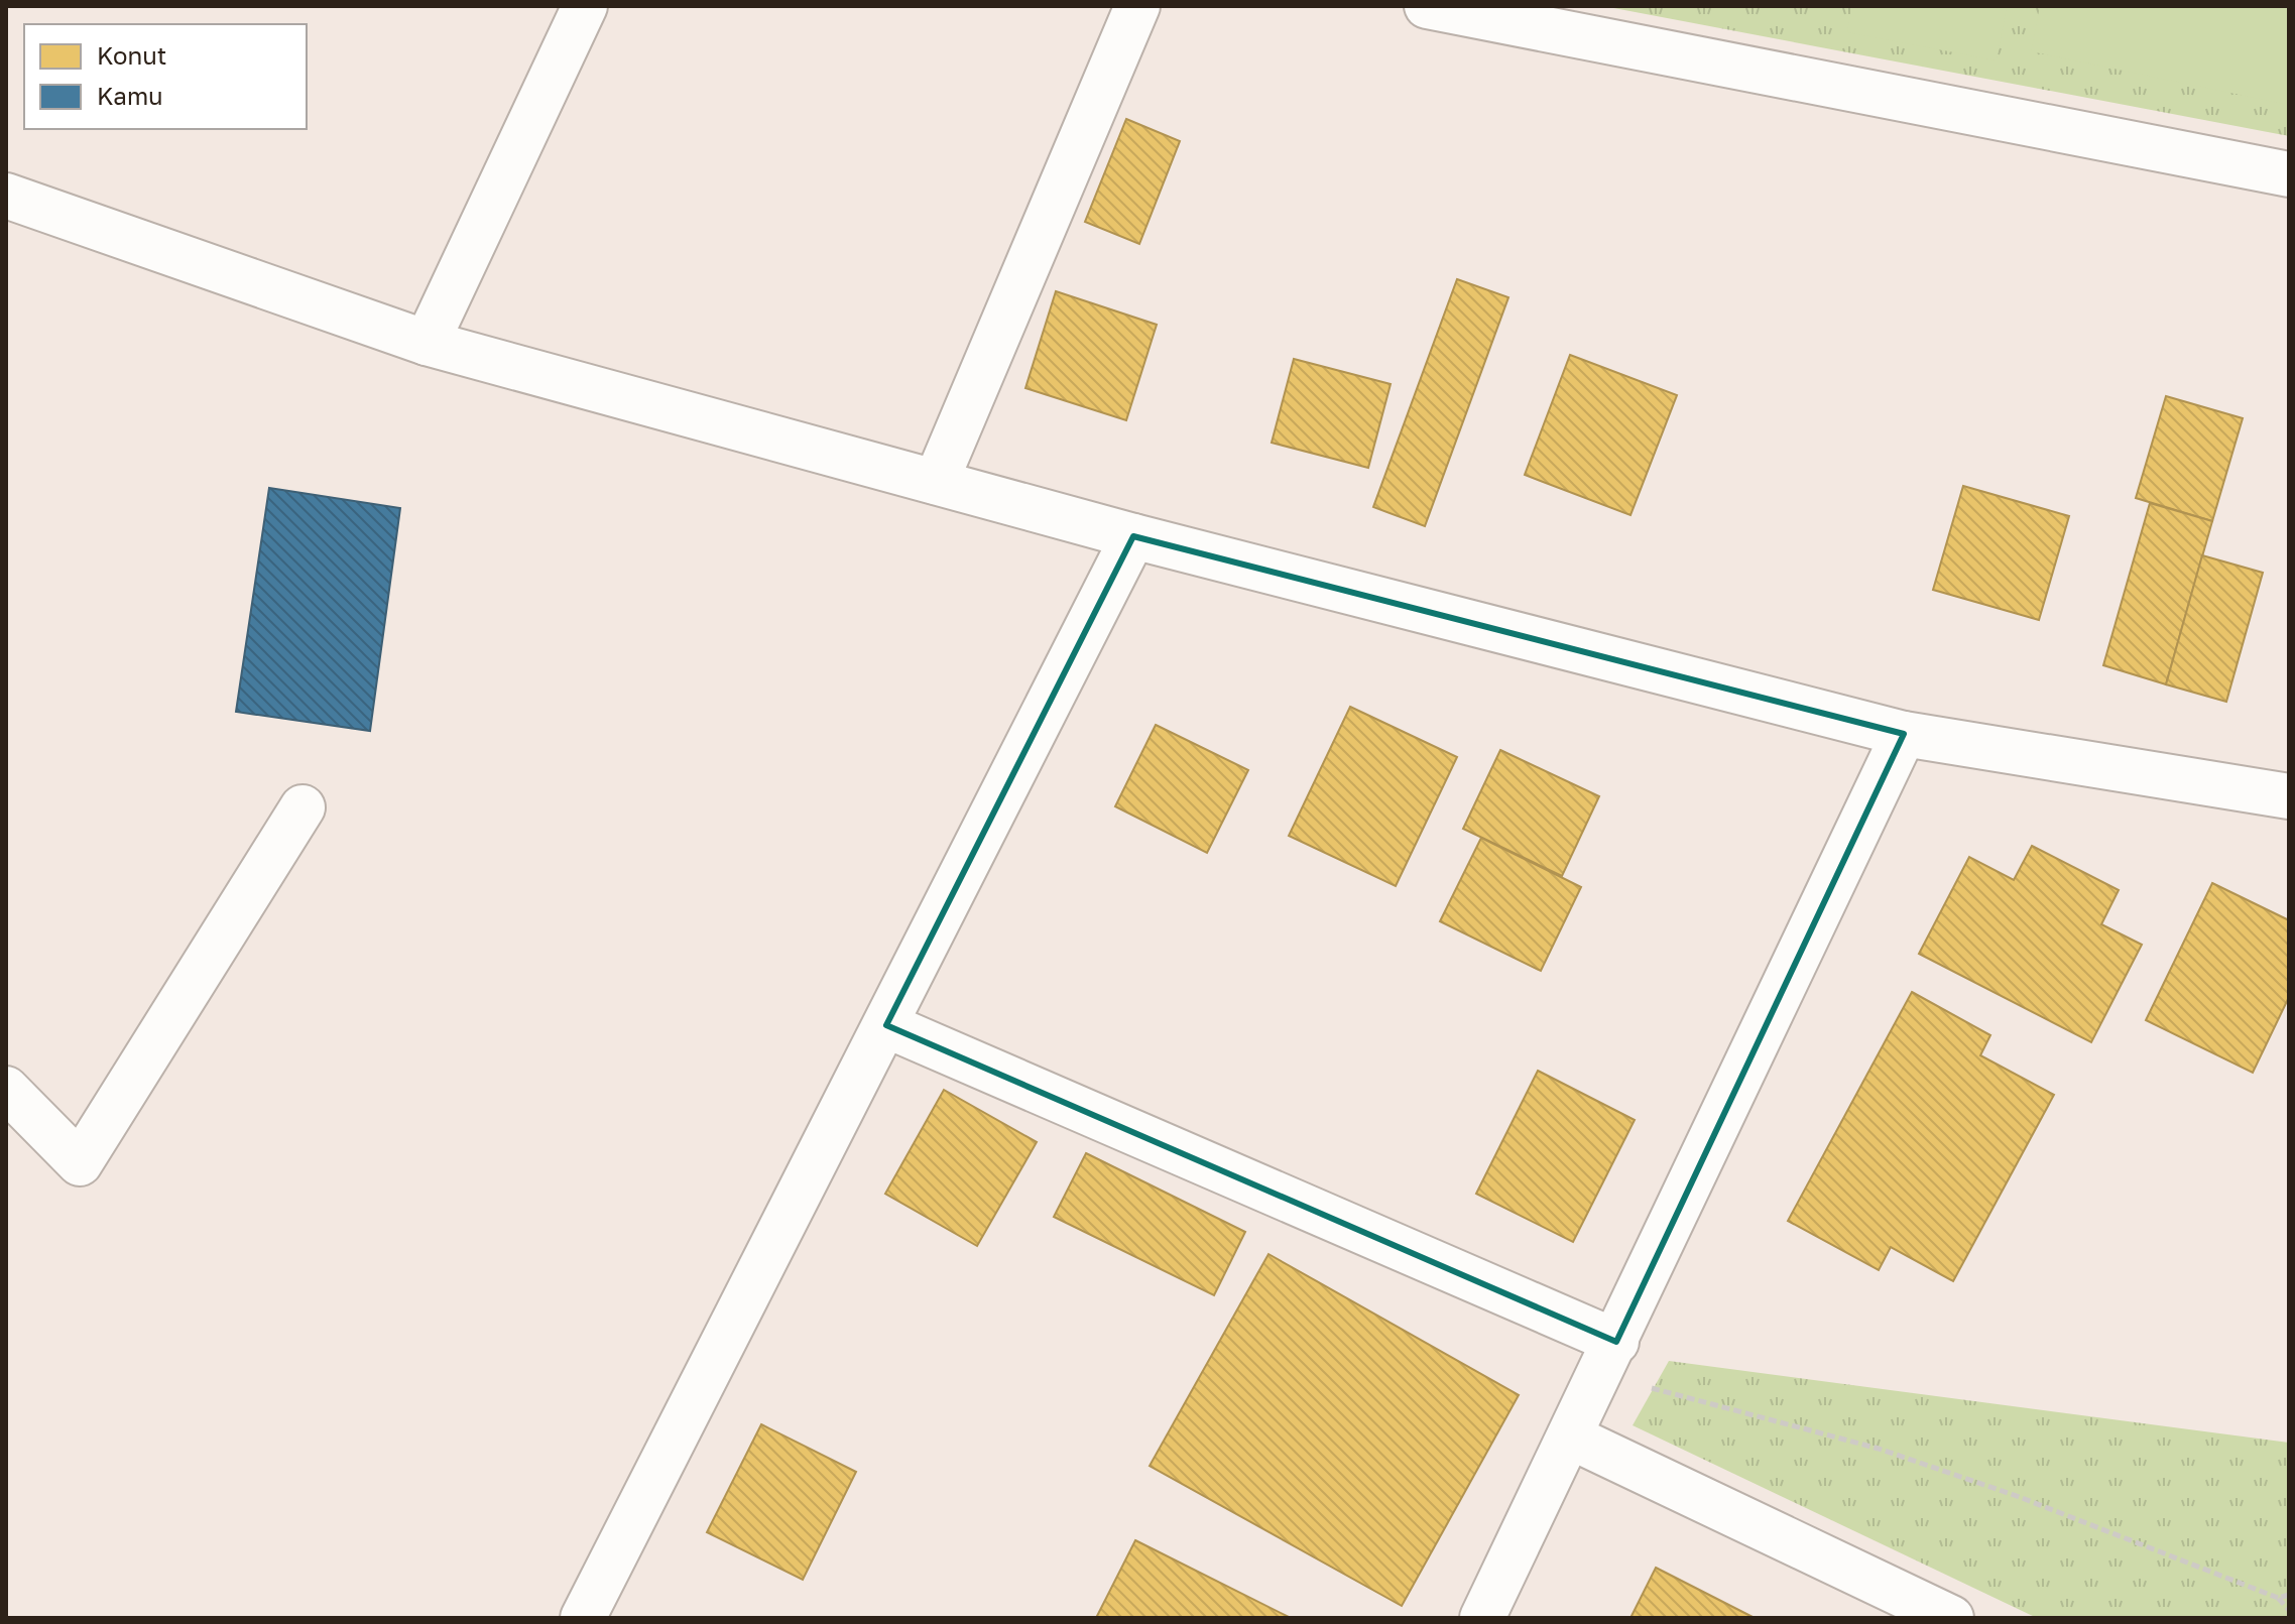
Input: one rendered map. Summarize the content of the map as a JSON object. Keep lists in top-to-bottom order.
{
  "legend": ["Konut", "Kamu"]
}
